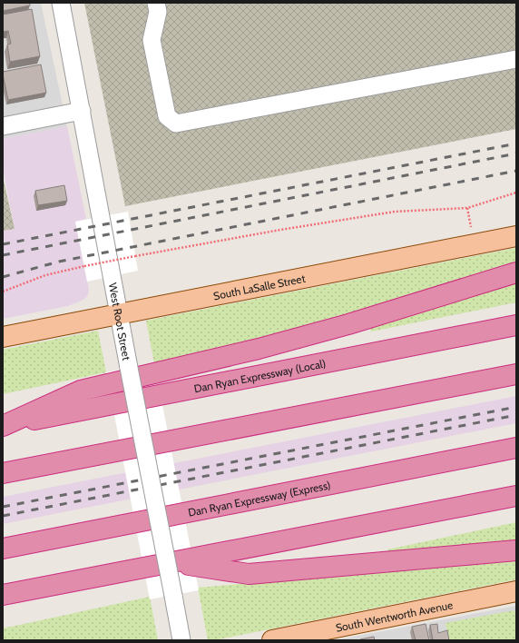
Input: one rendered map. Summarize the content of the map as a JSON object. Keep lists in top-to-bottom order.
{
  "streets": {
    "highway": ["Dan Ryan Expressway (Local)", "Dan Ryan Expressway (Express)"],
    "main road": ["South LaSalle Street", "South Wentworth Avenue"],
    "street": ["West Root Street"]
  },
  "crossings": [
    ["South LaSalle Street", "West Root Street"]
  ]
}
